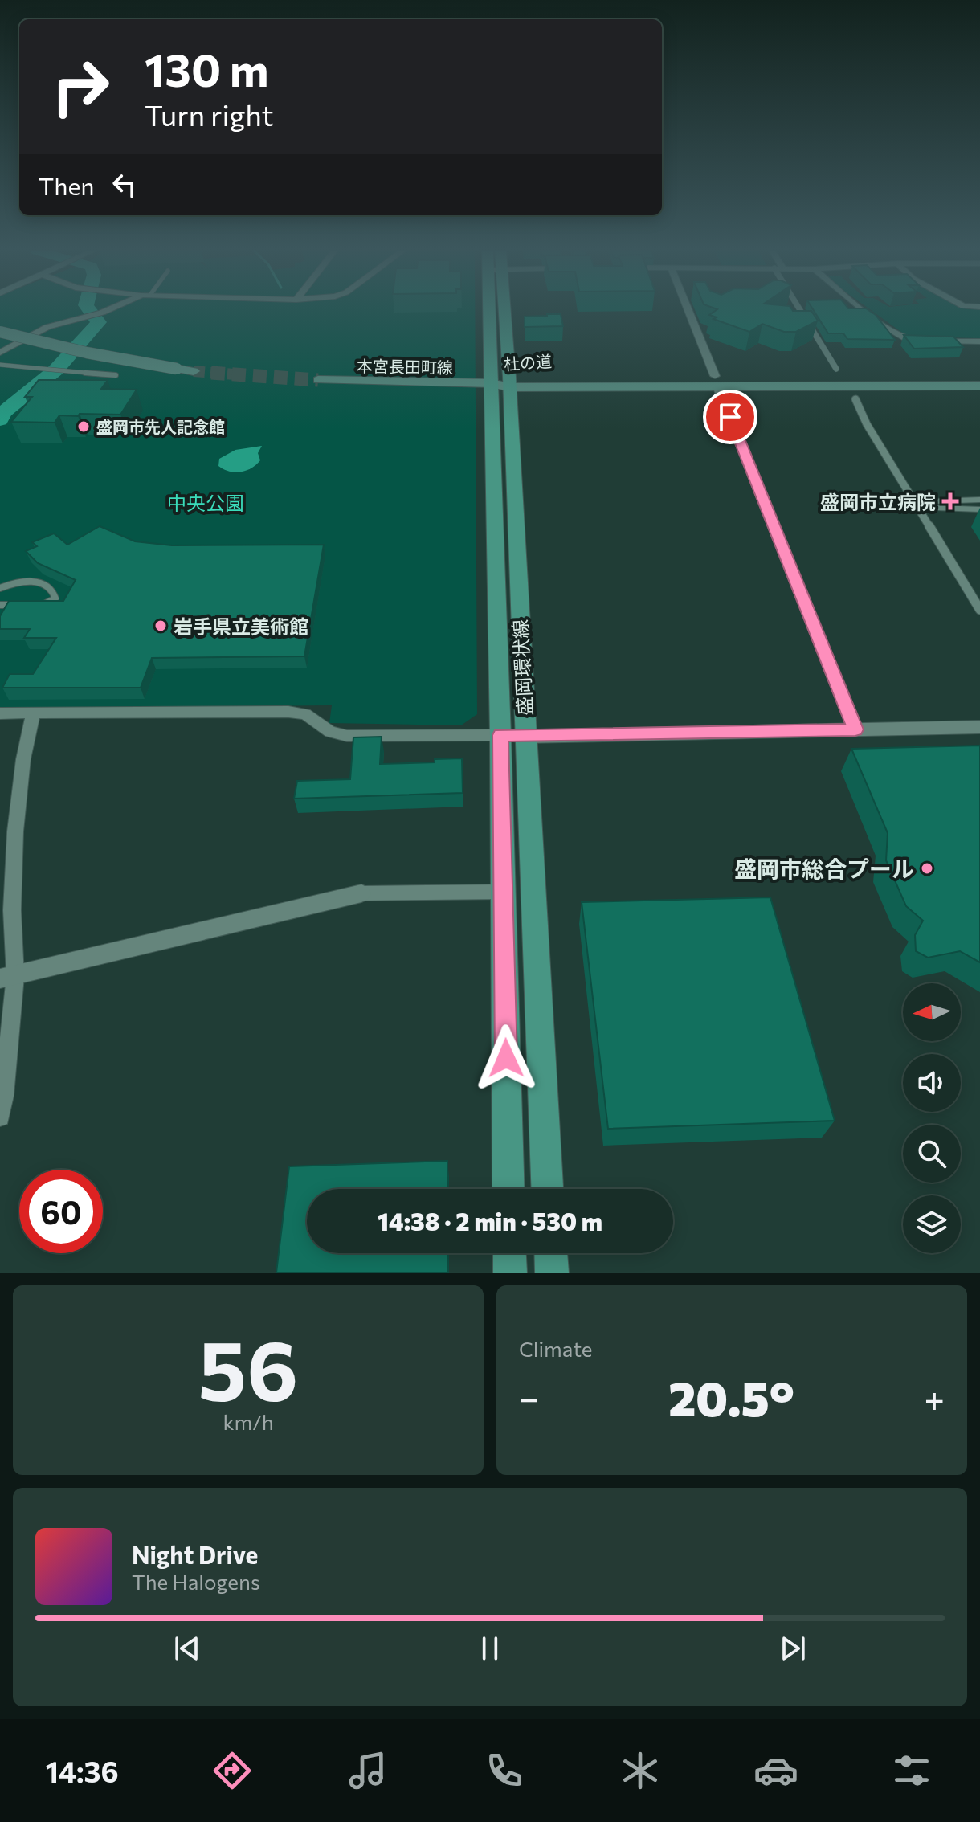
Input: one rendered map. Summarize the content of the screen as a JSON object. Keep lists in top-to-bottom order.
{
  "streets": {
    "main road": ["杜の道", "本宮長田町線", "盛岡環状線"]
  },
  "crossings": [
    ["杜の道", "本宮長田町線"],
    ["杜の道", "盛岡環状線"],
    ["本宮長田町線", "盛岡環状線"]
  ],
  "parks": ["中央公園"],
  "places": {
    "other": ["盛岡市先人記念館", "岩手県立美術館", "盛岡市総合プール"],
    "health": ["盛岡市立病院"]
  },
  "north": "left",
  "page": {
    "turn": ["130 m", "Turn right"],
    "then": "Then",
    "limit": "60",
    "trip": "14:38 · 2 min · 530 m",
    "tile": [
      ["56", "km/h"],
      "Climate"
    ],
    "heat": ["−", "20.5°", "+"],
    "song": ["Night Drive", "The Halogens"],
    "tabs": "14:36"
  }
}
